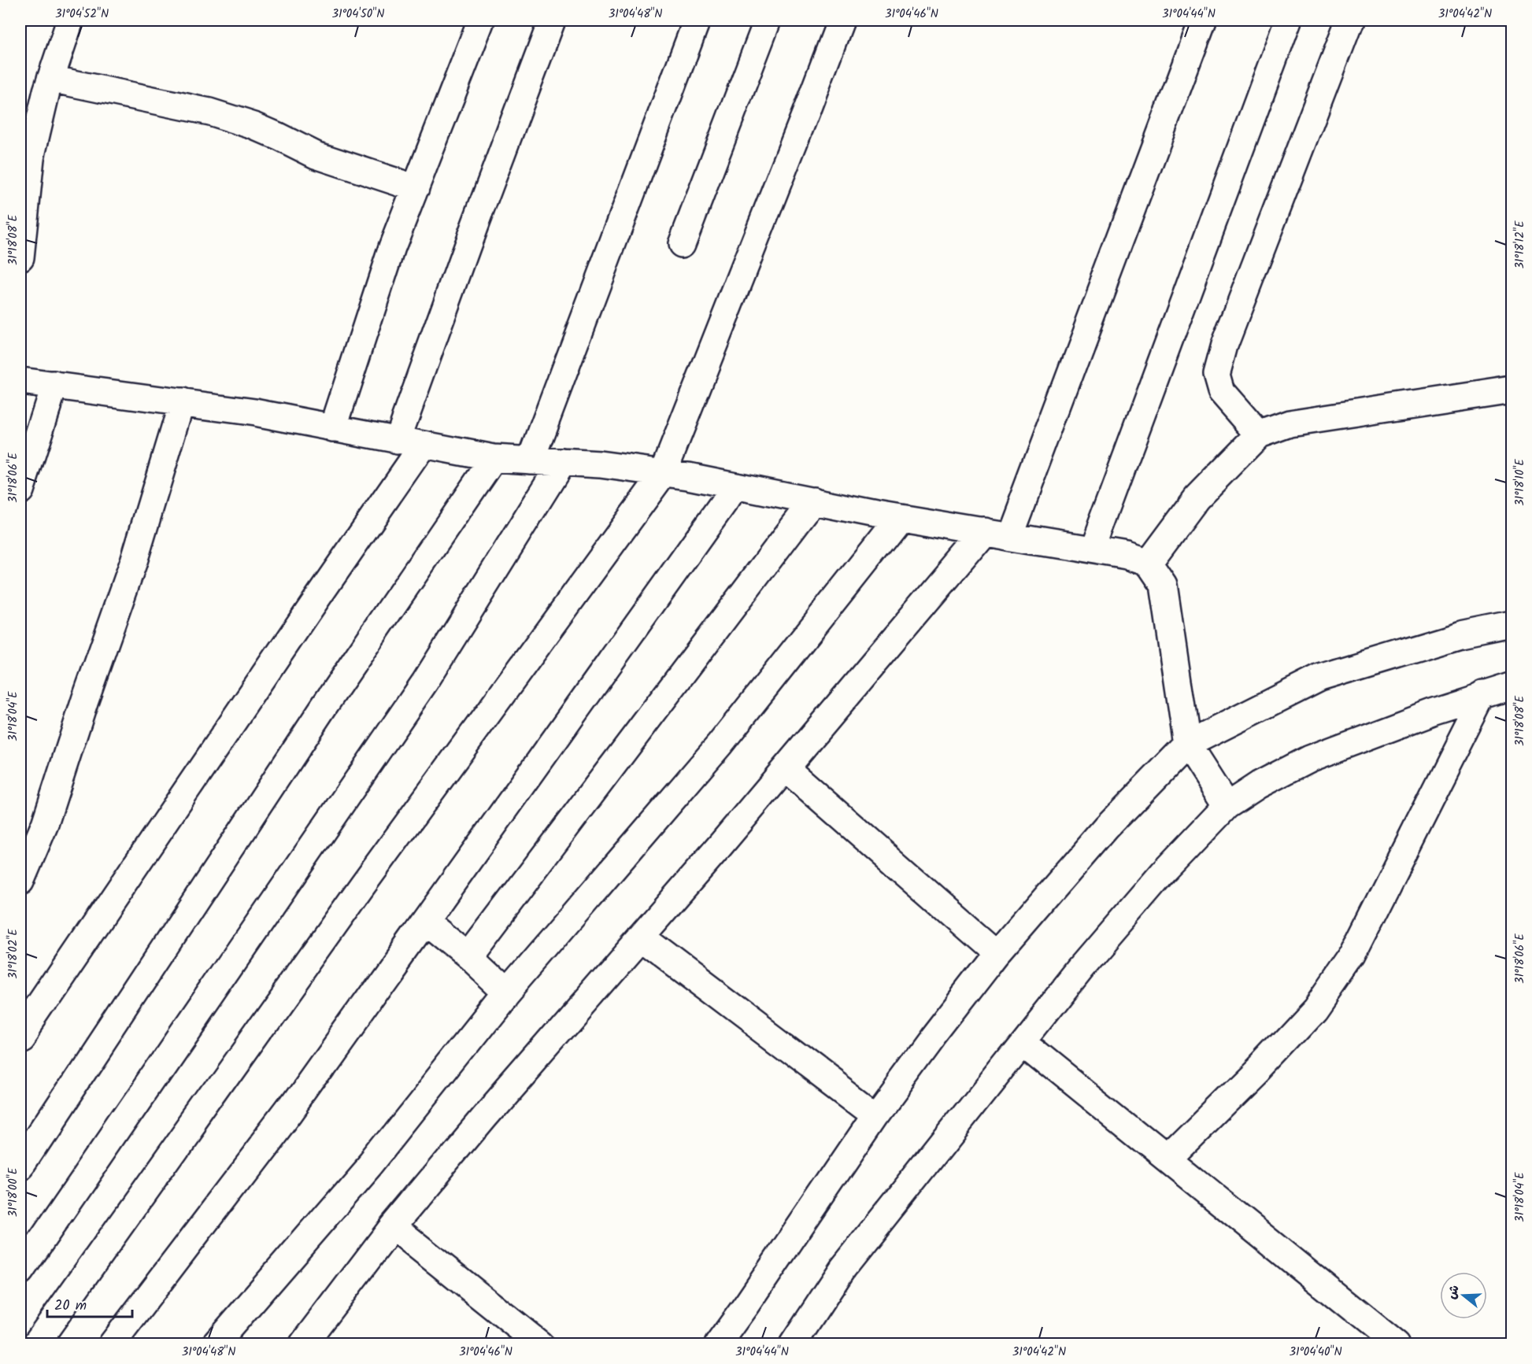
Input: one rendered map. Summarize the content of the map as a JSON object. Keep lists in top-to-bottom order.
{
  "scale_bar": "20 m",
  "north": "left",
  "coordinates": [
    "31°04'52\"N",
    "31°04'50\"N",
    "31°04'48\"N",
    "31°04'46\"N",
    "31°04'44\"N",
    "31°04'42\"N",
    "31°18'08\"E",
    "31°18'12\"E",
    "31°18'06\"E",
    "31°18'10\"E",
    "31°18'04\"E",
    "31°18'02\"E",
    "31°18'00\"E",
    "31°04'40\"N"
  ]
}
